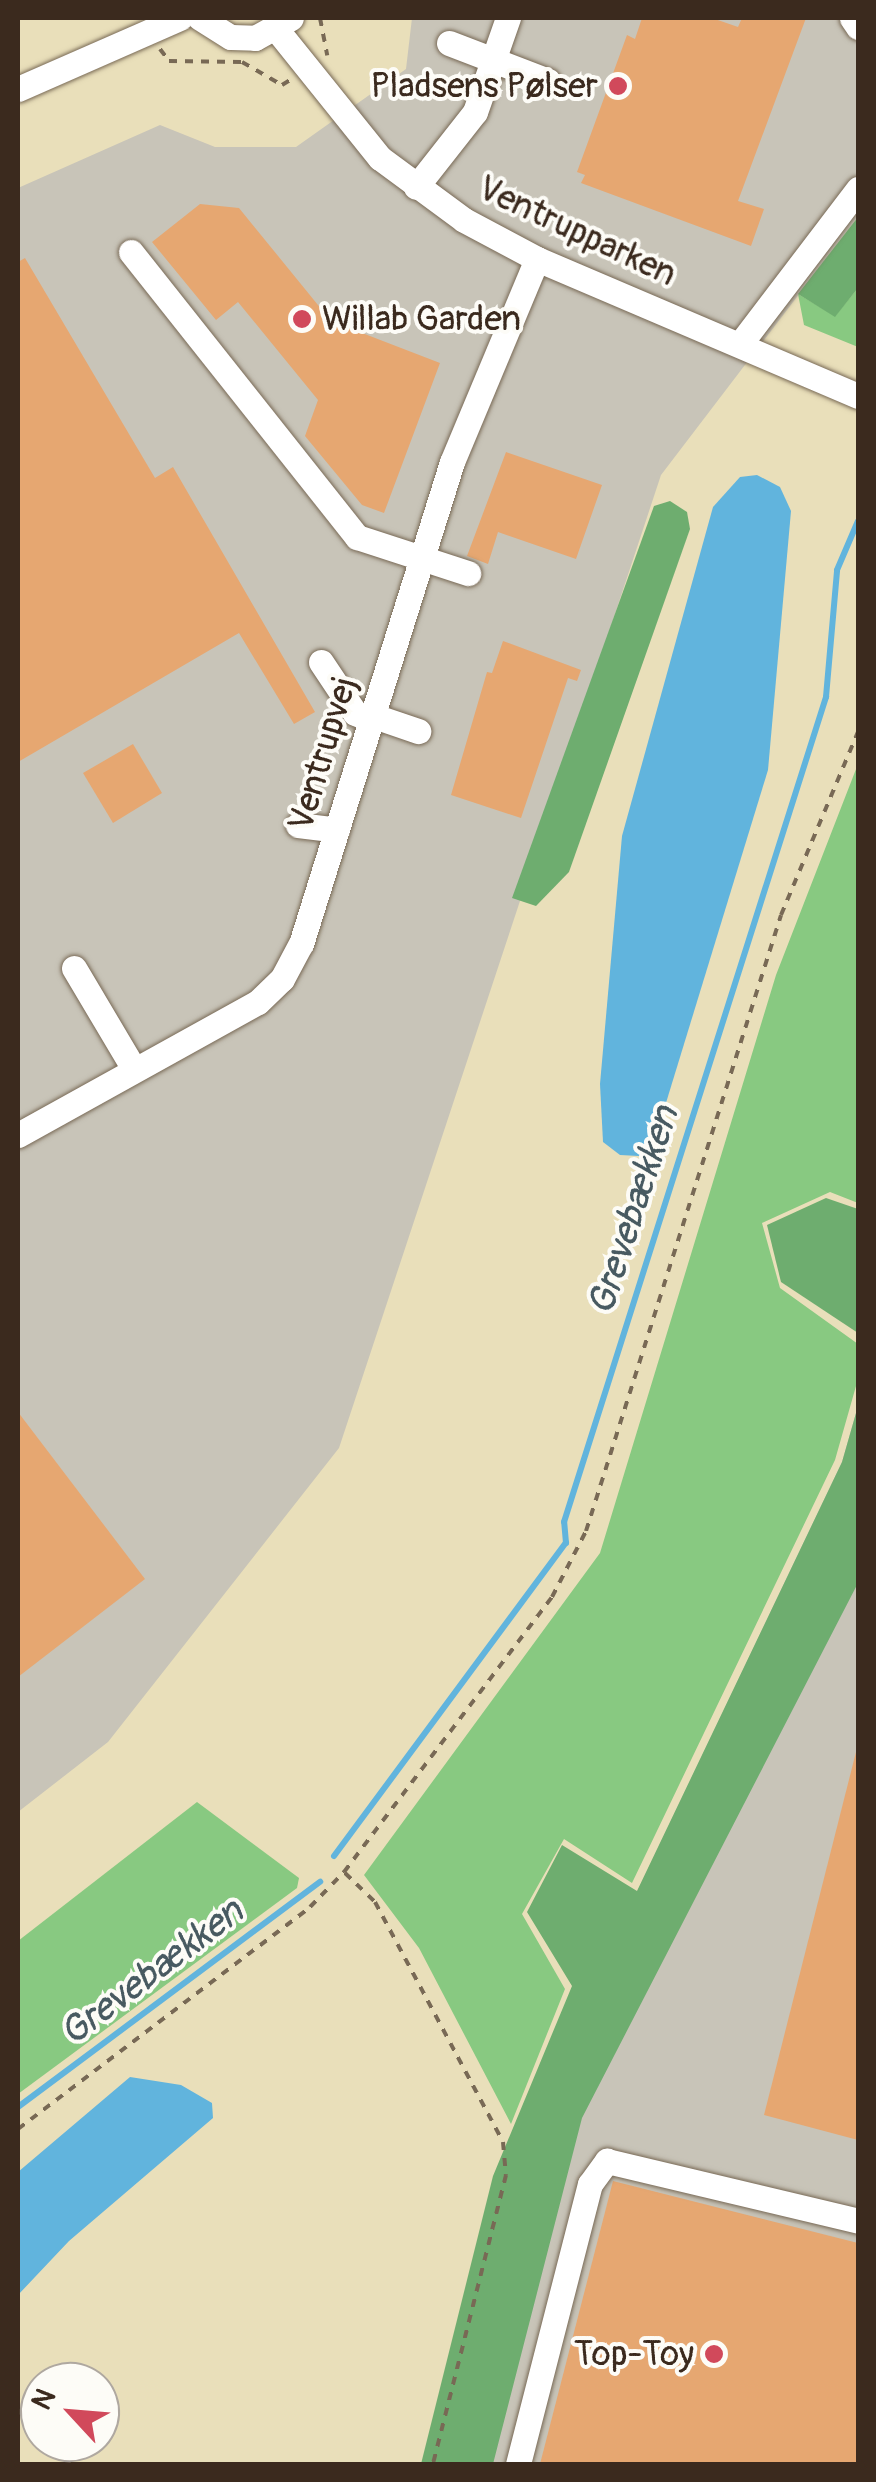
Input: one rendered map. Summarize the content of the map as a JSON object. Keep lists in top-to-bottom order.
{
  "streets": {
    "street": ["Ventrupparken", "Ventrupvej"]
  },
  "crossings": [
    ["Ventrupparken", "Ventrupvej"]
  ],
  "water": ["Grevebækken"],
  "places": ["Pladsens Pølser", "Willab Garden", "Top-Toy"],
  "north": "top left"
}
